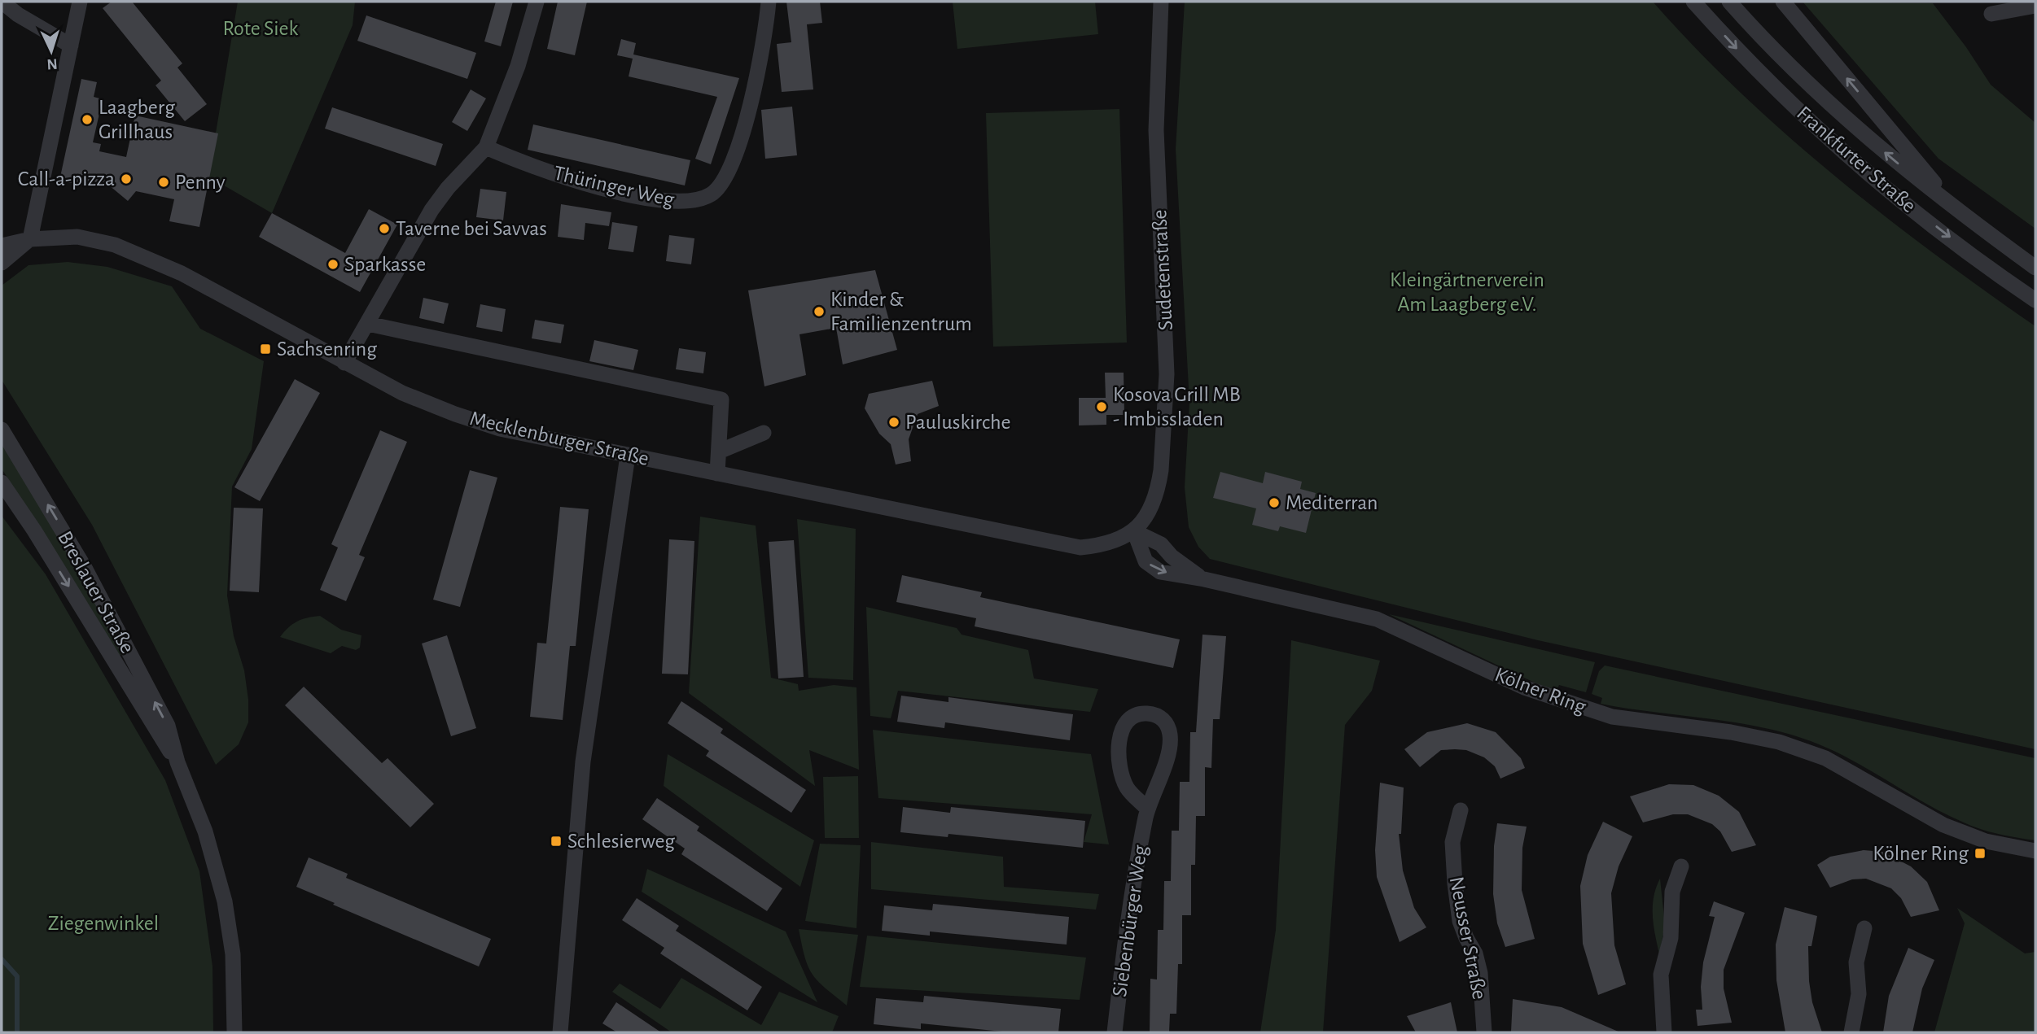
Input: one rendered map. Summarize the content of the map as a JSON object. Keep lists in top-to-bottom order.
{
  "streets": {
    "street": [
      "Frankfurter Straße",
      "Thüringer Weg",
      "Sudetenstraße",
      "Mecklenburger Straße",
      "Breslauer Straße",
      "Kölner Ring",
      "Siebenbürger Weg",
      "Neusser Straße"
    ]
  },
  "crossings": [
    ["Sudetenstraße", "Mecklenburger Straße"],
    ["Sudetenstraße", "Kölner Ring"],
    ["Mecklenburger Straße", "Kölner Ring"]
  ],
  "parks": ["Rote Siek", "Kleingärtnerverein Am Laagberg e.V.", "Ziegenwinkel"],
  "places": {
    "other": [
      "Laagberg Grillhaus",
      "Call-a-pizza",
      "Penny",
      "Taverne bei Savvas",
      "Sparkasse",
      "Kinder & Familienzentrum",
      "Kosova Grill MB - Imbissladen",
      "Pauluskirche",
      "Mediterran"
    ],
    "transit": ["Sachsenring", "Schlesierweg", "Kölner Ring"]
  },
  "north": "bottom"
}
